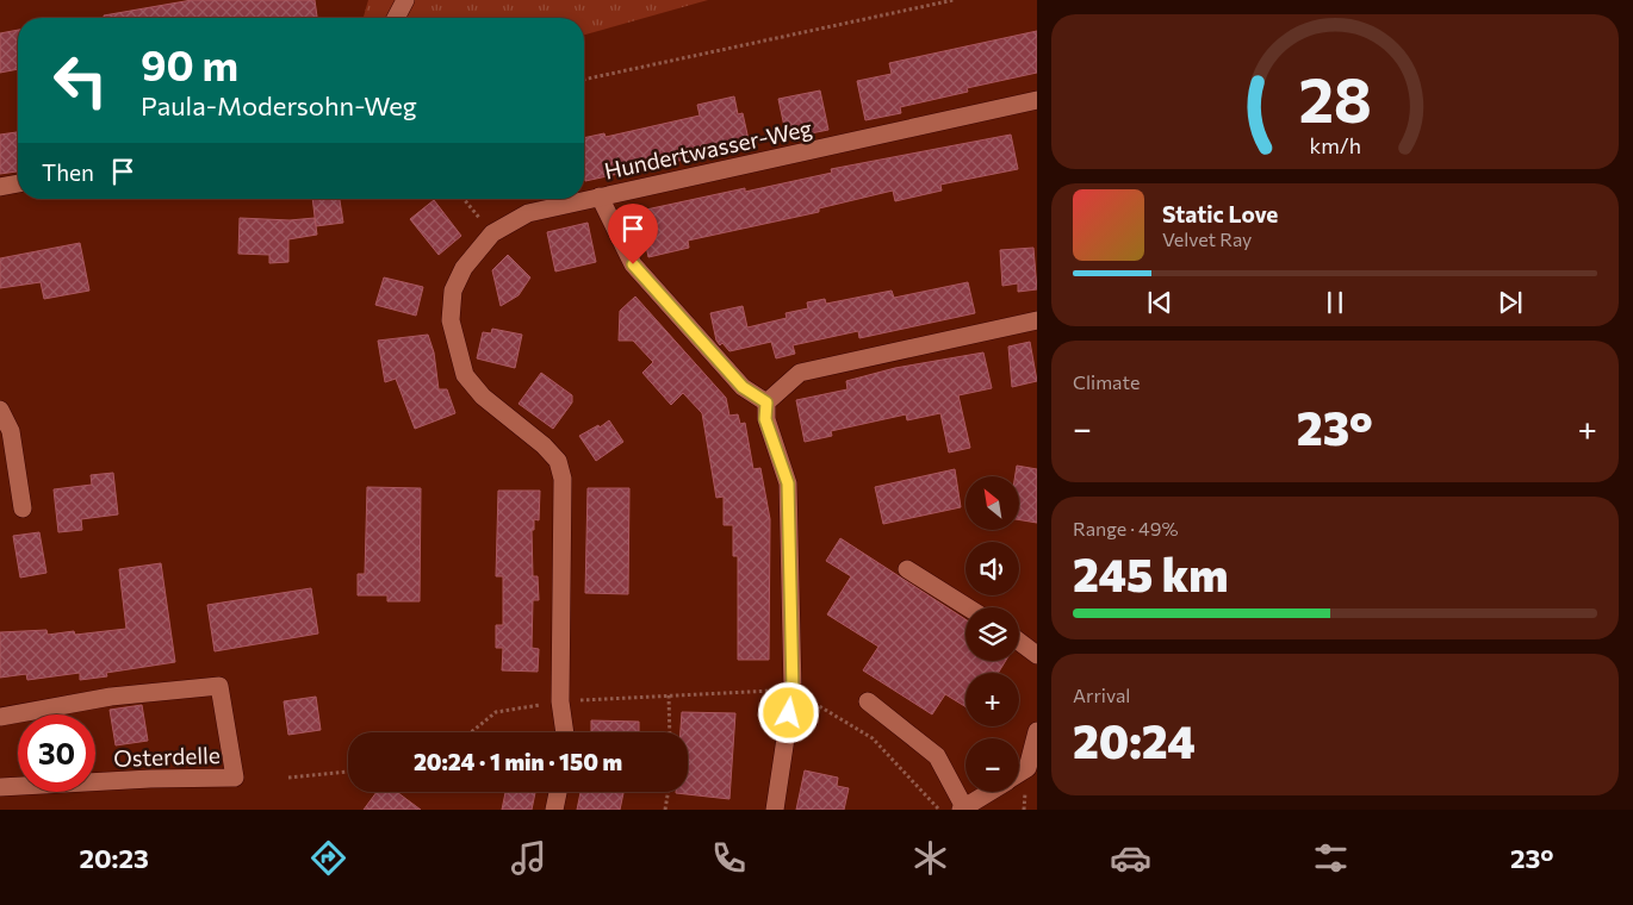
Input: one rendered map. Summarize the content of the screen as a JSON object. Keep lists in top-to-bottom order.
{
  "streets": {
    "street": ["Hundertwasser-Weg", "Osterdelle"]
  },
  "north": "top left",
  "page": {
    "turn": ["90 m", "Paula-Modersohn-Weg"],
    "then": "Then",
    "song": ["Static Love", "Velvet Ray"],
    "tile": [
      "Climate",
      ["Range · 49%", "245 km"],
      ["Arrival", "20:24"]
    ],
    "heat": ["−", "23°", "+"],
    "map_buttons": ["+", "−"],
    "limit": "30",
    "trip": "20:24 · 1 min · 150 m",
    "tabs": ["20:23", "23°"],
    "gauge": ["28", "km/h"]
  }
}
